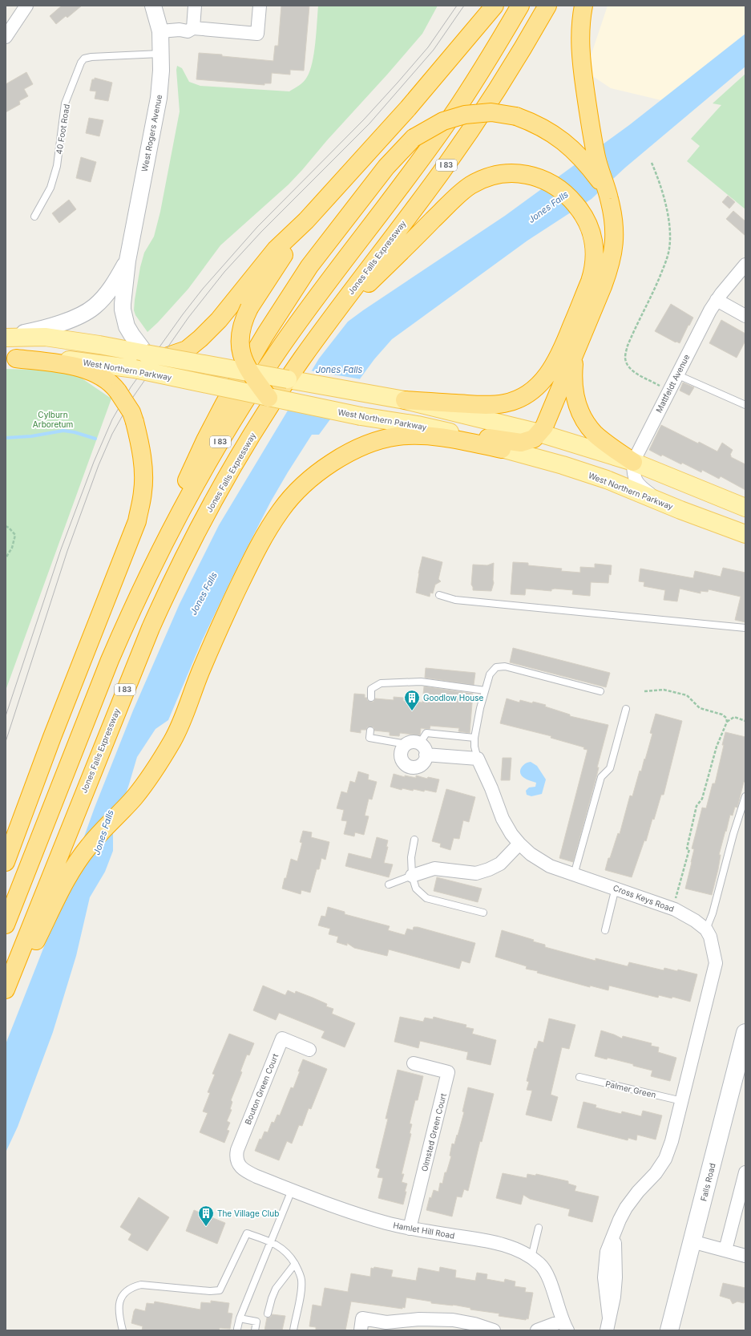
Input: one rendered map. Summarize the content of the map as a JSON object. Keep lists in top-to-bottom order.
{
  "streets": {
    "highway": ["I 83", "Jones Falls Expressway"],
    "main road": ["West Northern Parkway", "Falls Road"],
    "street": [
      "West Rogers Avenue",
      "Mattfeldt Avenue",
      "Cross Keys Road",
      "Bouton Green Court",
      "Olmsted Green Court",
      "Hamlet Hill Road"
    ],
    "lane": ["40 Foot Road", "Palmer Green"]
  },
  "crossings": [
    ["40 Foot Road", "West Rogers Avenue"],
    ["Bouton Green Court", "Hamlet Hill Road"],
    ["Olmsted Green Court", "Hamlet Hill Road"]
  ],
  "water": ["Jones Falls"],
  "parks": ["Cylburn Arboretum"],
  "places": {
    "building": ["Goodlow House", "The Village Club"]
  }
}
